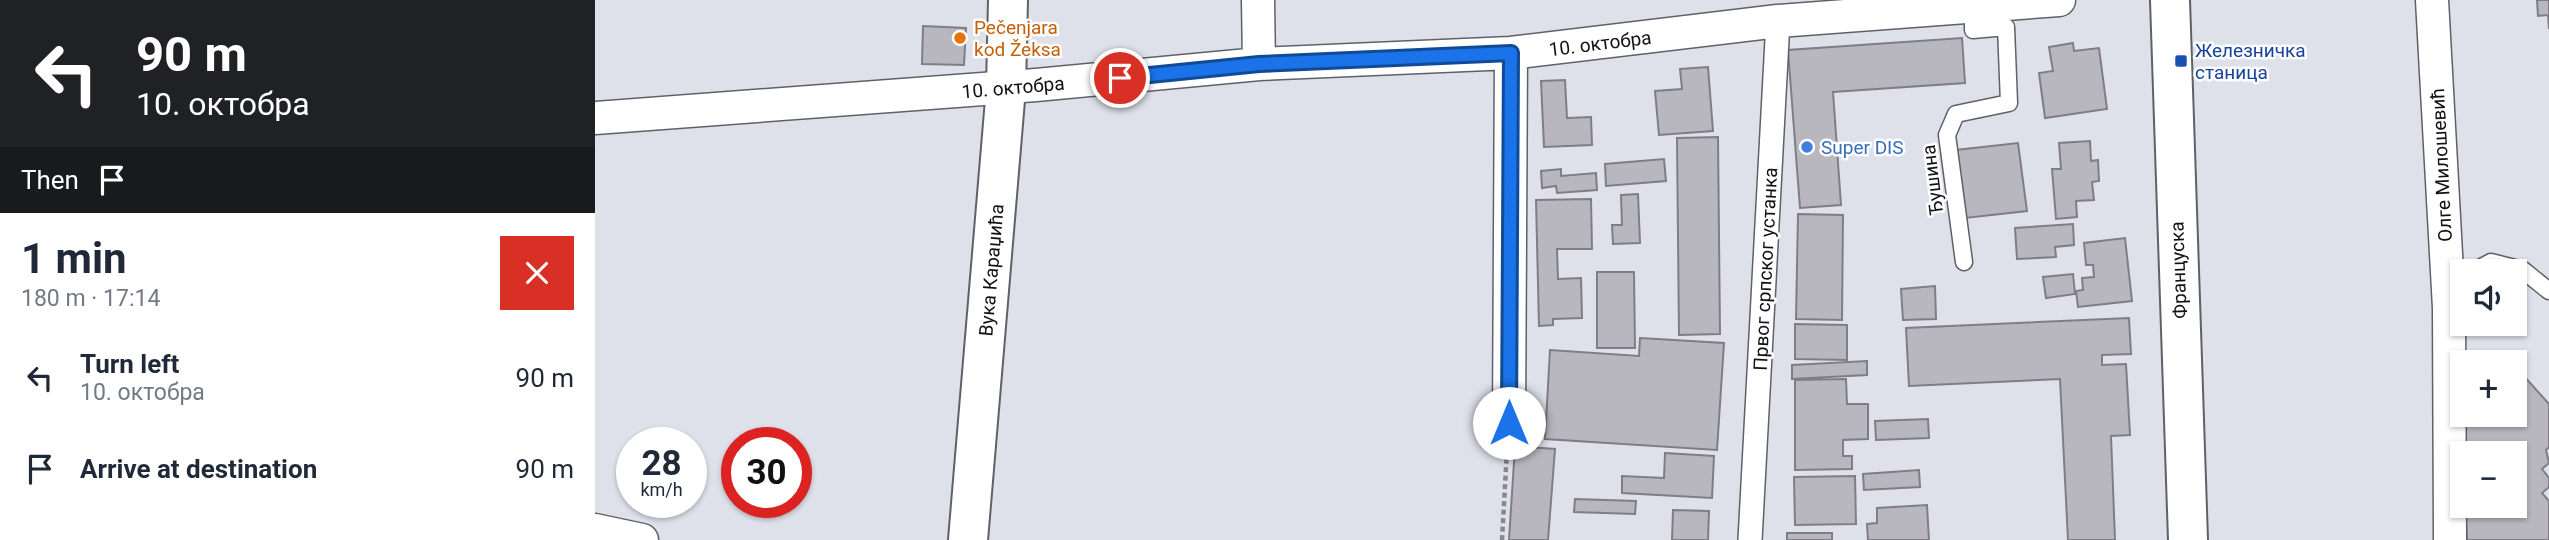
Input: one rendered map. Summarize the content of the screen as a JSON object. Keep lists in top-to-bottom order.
{
  "streets": {
    "street": [
      "10. октобра",
      "Олге Милошевић",
      "Првог српског устанка",
      "Вука Караџића",
      "Француска"
    ],
    "lane": ["Ђушина"]
  },
  "crossings": [
    ["10. октобра", "Ђушина"],
    ["10. октобра", "Првог српског устанка"],
    ["10. октобра", "Вука Караџића"]
  ],
  "places": {
    "other": ["Pečenjara kod Žeksa", "Super DIS"],
    "transit": ["Железничка станица"]
  },
  "page": {
    "turn": ["90 m", "10. октобра"],
    "then": "Then",
    "heading": ["1 min", "180 m · 17:14"],
    "map_buttons": ["+", "−"],
    "list": [
      {
        "name": "Turn left",
        "note": "10. октобра",
        "value": "90 m"
      },
      {
        "name": "Arrive at destination",
        "value": "90 m"
      }
    ],
    "speed": "28 km/h",
    "limit": "30"
  }
}
